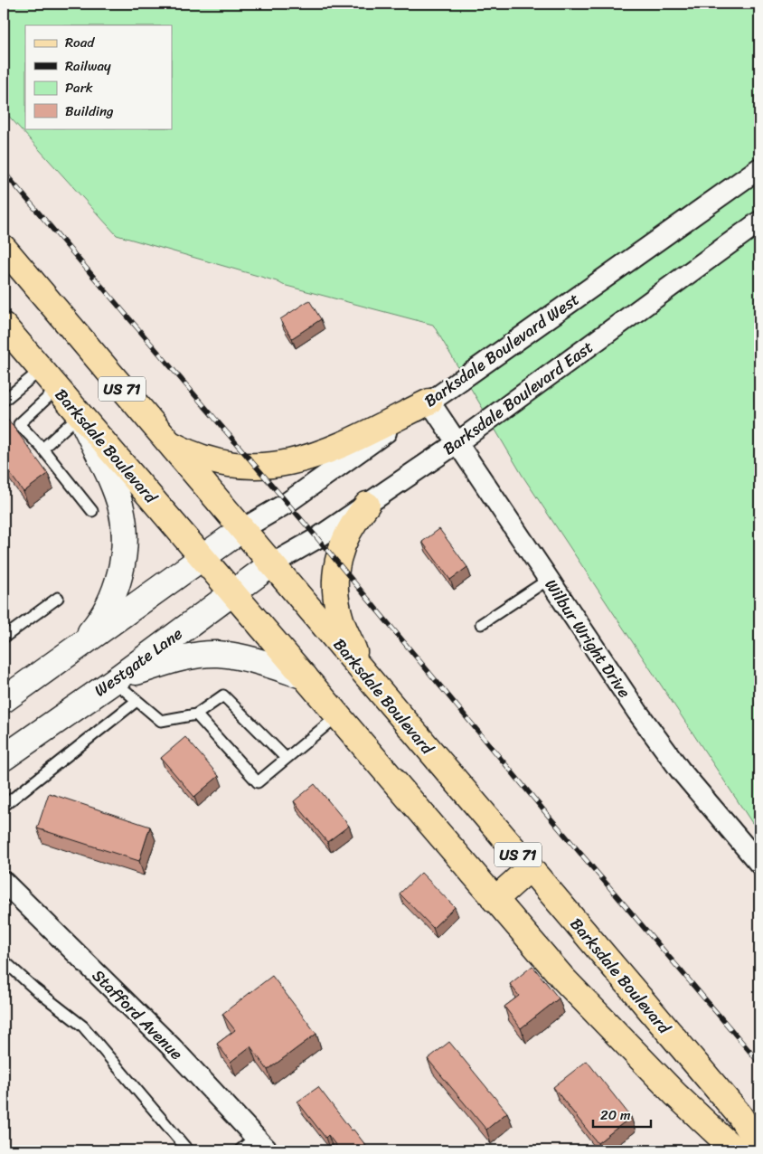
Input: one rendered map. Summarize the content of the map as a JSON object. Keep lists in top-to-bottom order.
{
  "streets": {
    "main road": ["US 71", "Barksdale Boulevard", "Westgate Lane"],
    "street": [
      "Barksdale Boulevard West",
      "Barksdale Boulevard East",
      "Wilbur Wright Drive",
      "Stafford Avenue"
    ]
  },
  "crossings": [
    ["Barksdale Boulevard West", "Barksdale Boulevard"],
    ["Barksdale Boulevard West", "Wilbur Wright Drive"],
    ["Barksdale Boulevard East", "Barksdale Boulevard"],
    ["Barksdale Boulevard East", "Wilbur Wright Drive"],
    ["Barksdale Boulevard East", "Westgate Lane"],
    ["Barksdale Boulevard", "Westgate Lane"]
  ],
  "legend": [
    "Road",
    "Railway",
    "Park",
    "Building"
  ],
  "scale_bar": "20 m"
}
